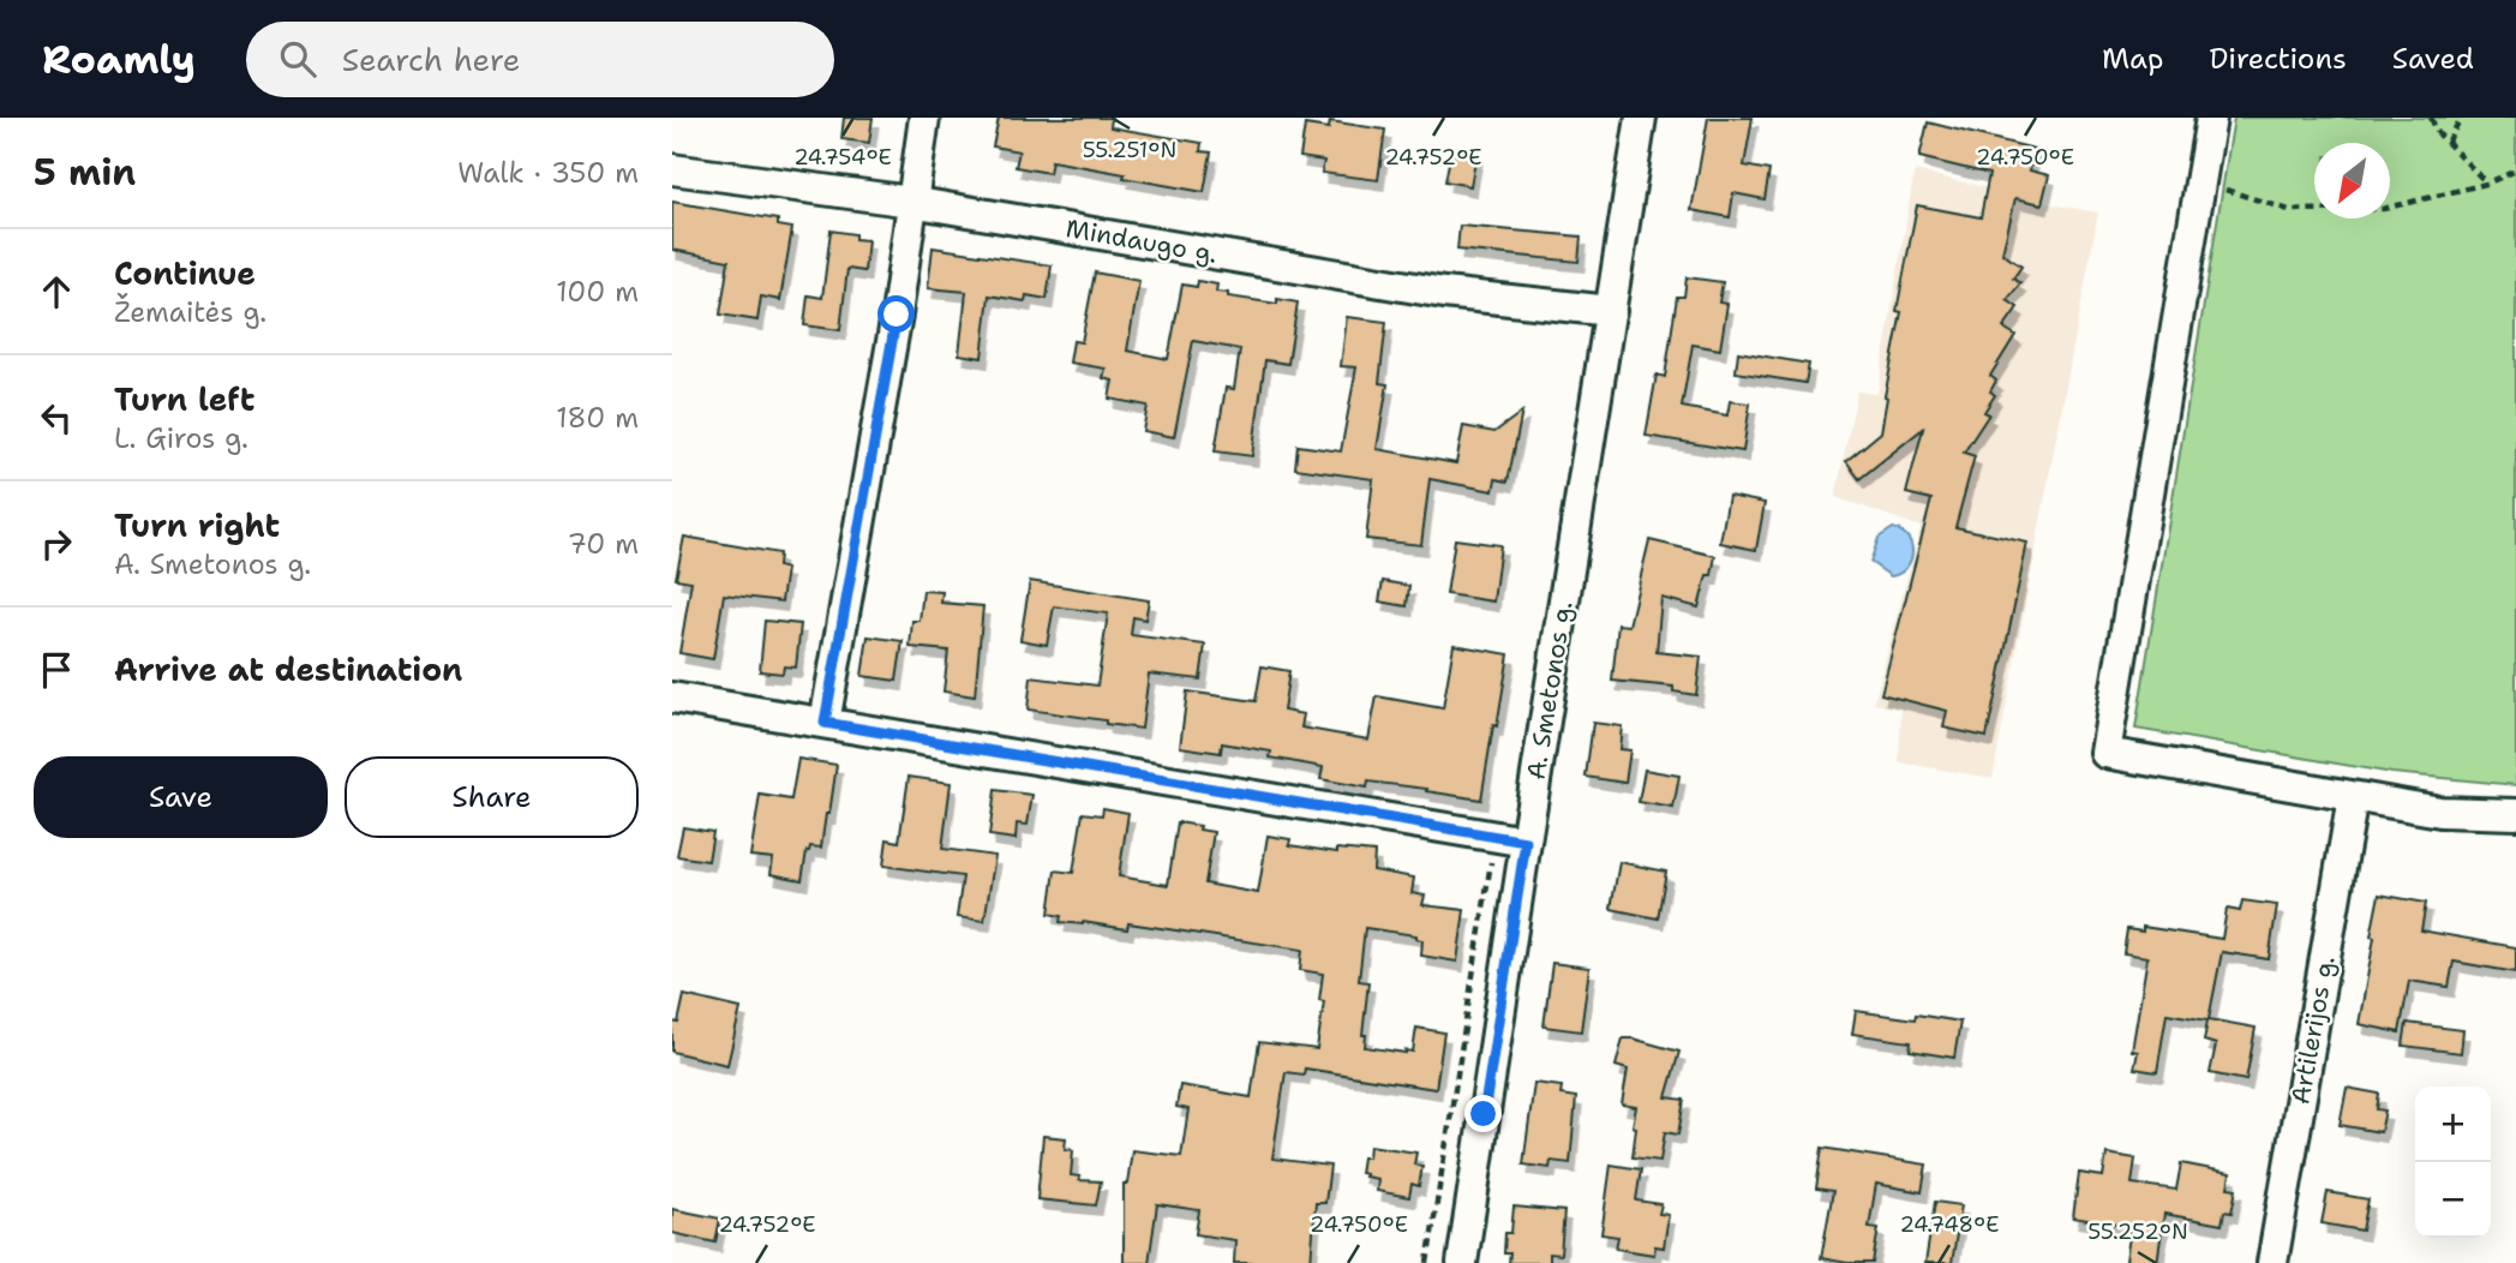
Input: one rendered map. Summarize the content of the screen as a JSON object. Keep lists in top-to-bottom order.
{
  "streets": {
    "street": ["Mindaugo g.", "A. Smetonos g.", "Artilerijos g."]
  },
  "crossings": [
    ["Mindaugo g.", "A. Smetonos g."]
  ],
  "north": "bottom left",
  "page": {
    "header": "Roamly",
    "search": "Search here",
    "nav": ["Map", "Directions", "Saved"],
    "heading": ["5 min", "Walk · 350 m"],
    "list": [
      ["Continue", "Žemaitės g.", "100 m"],
      ["Turn left", "L. Giros g.", "180 m"],
      ["Turn right", "A. Smetonos g.", "70 m"],
      "Arrive at destination"
    ],
    "buttons": ["Save", "Share"],
    "map_buttons": ["+", "−"]
  },
  "coordinates": [
    "55.251°N",
    "24.750°E",
    "24.754°E",
    "24.752°E",
    "24.748°E",
    "55.252°N"
  ]
}
